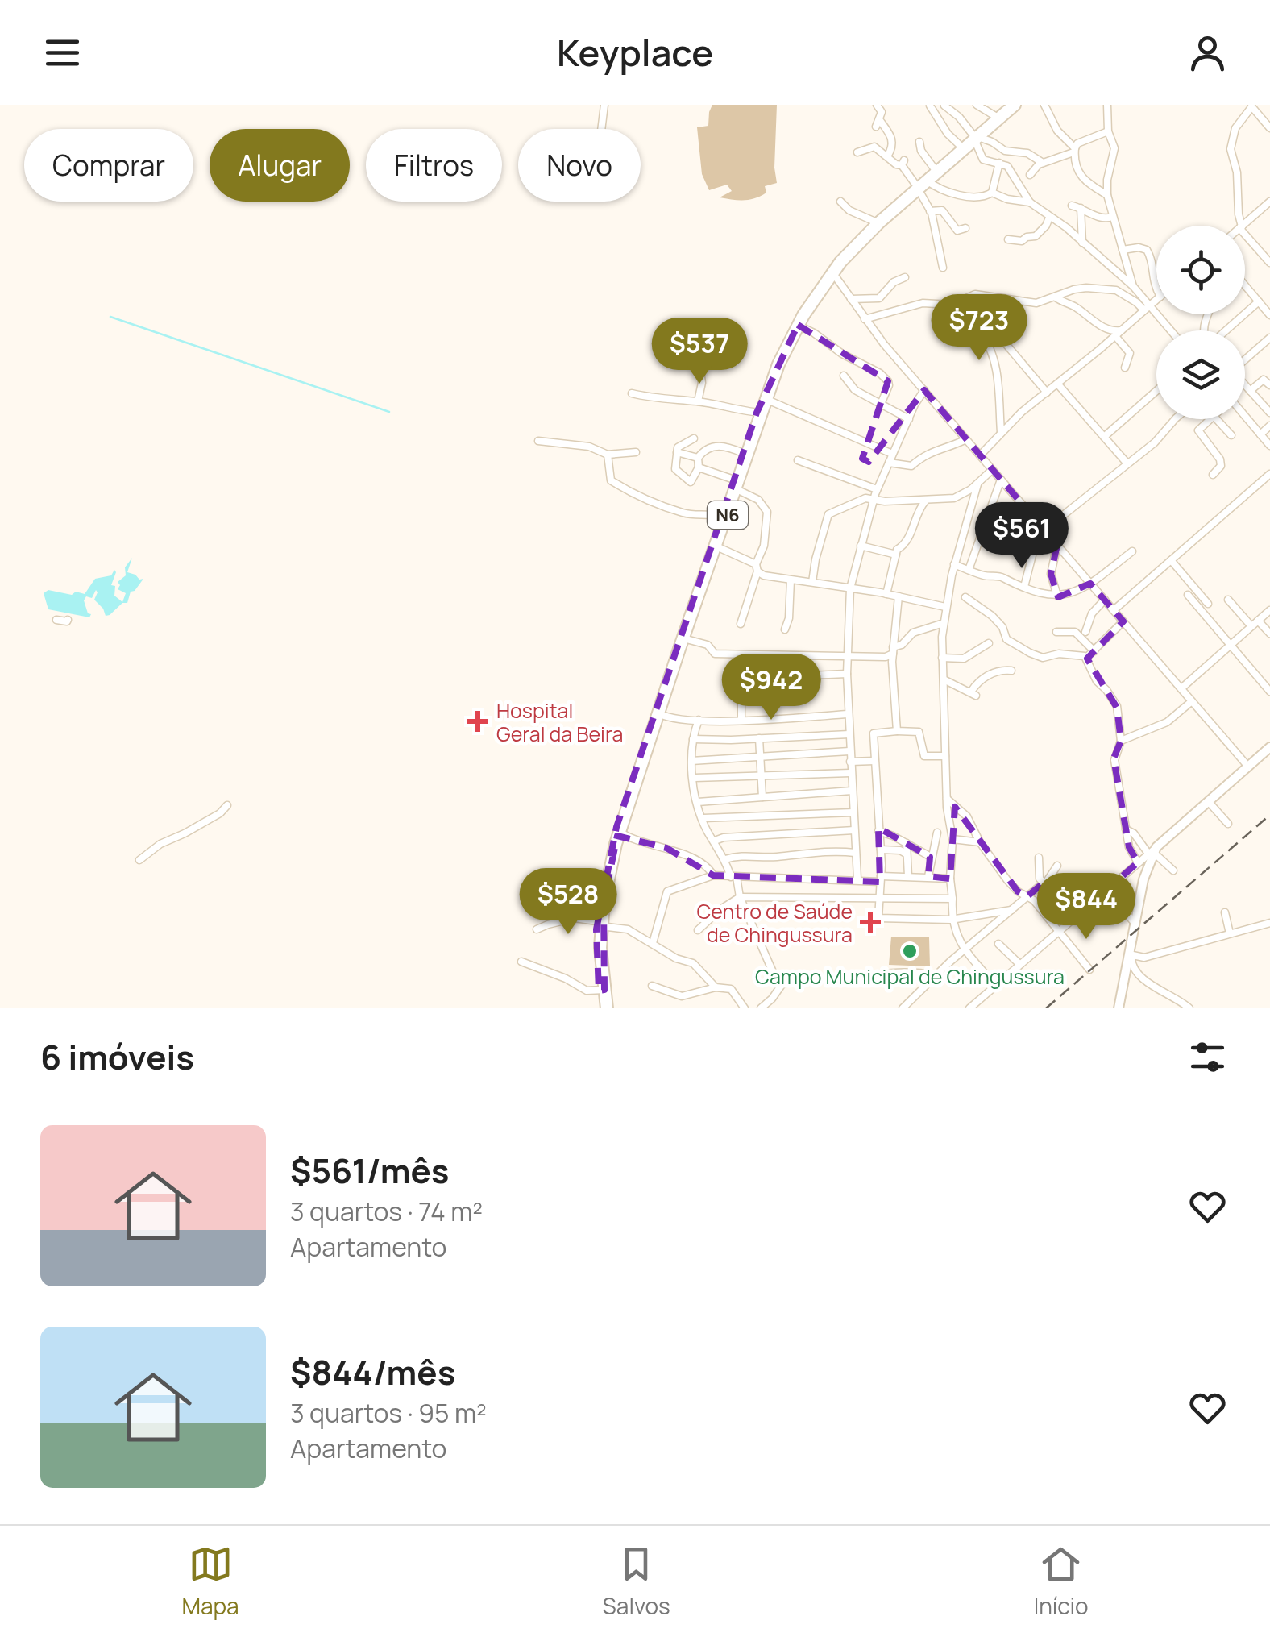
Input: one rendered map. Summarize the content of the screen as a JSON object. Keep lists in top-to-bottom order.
{
  "streets": {
    "highway": ["N6"]
  },
  "places": {
    "health": ["Hospital Geral da Beira", "Centro de Saúde de Chingussura"],
    "other": ["Campo Municipal de Chingussura"]
  },
  "page": {
    "header": "Keyplace",
    "chip": [
      "Comprar",
      "Alugar",
      "Filtros",
      "Novo"
    ],
    "price": [
      "$723",
      "$537",
      "$561",
      "$942",
      "$528",
      "$844"
    ],
    "heading": "6 imóveis",
    "list": [
      {
        "name": "$561/mês",
        "note": "3 quartos · 74 m² · Apartamento"
      },
      {
        "name": "$844/mês",
        "note": "3 quartos · 95 m² · Apartamento"
      }
    ],
    "tabs": ["Mapa", "Salvos", "Início"]
  }
}
